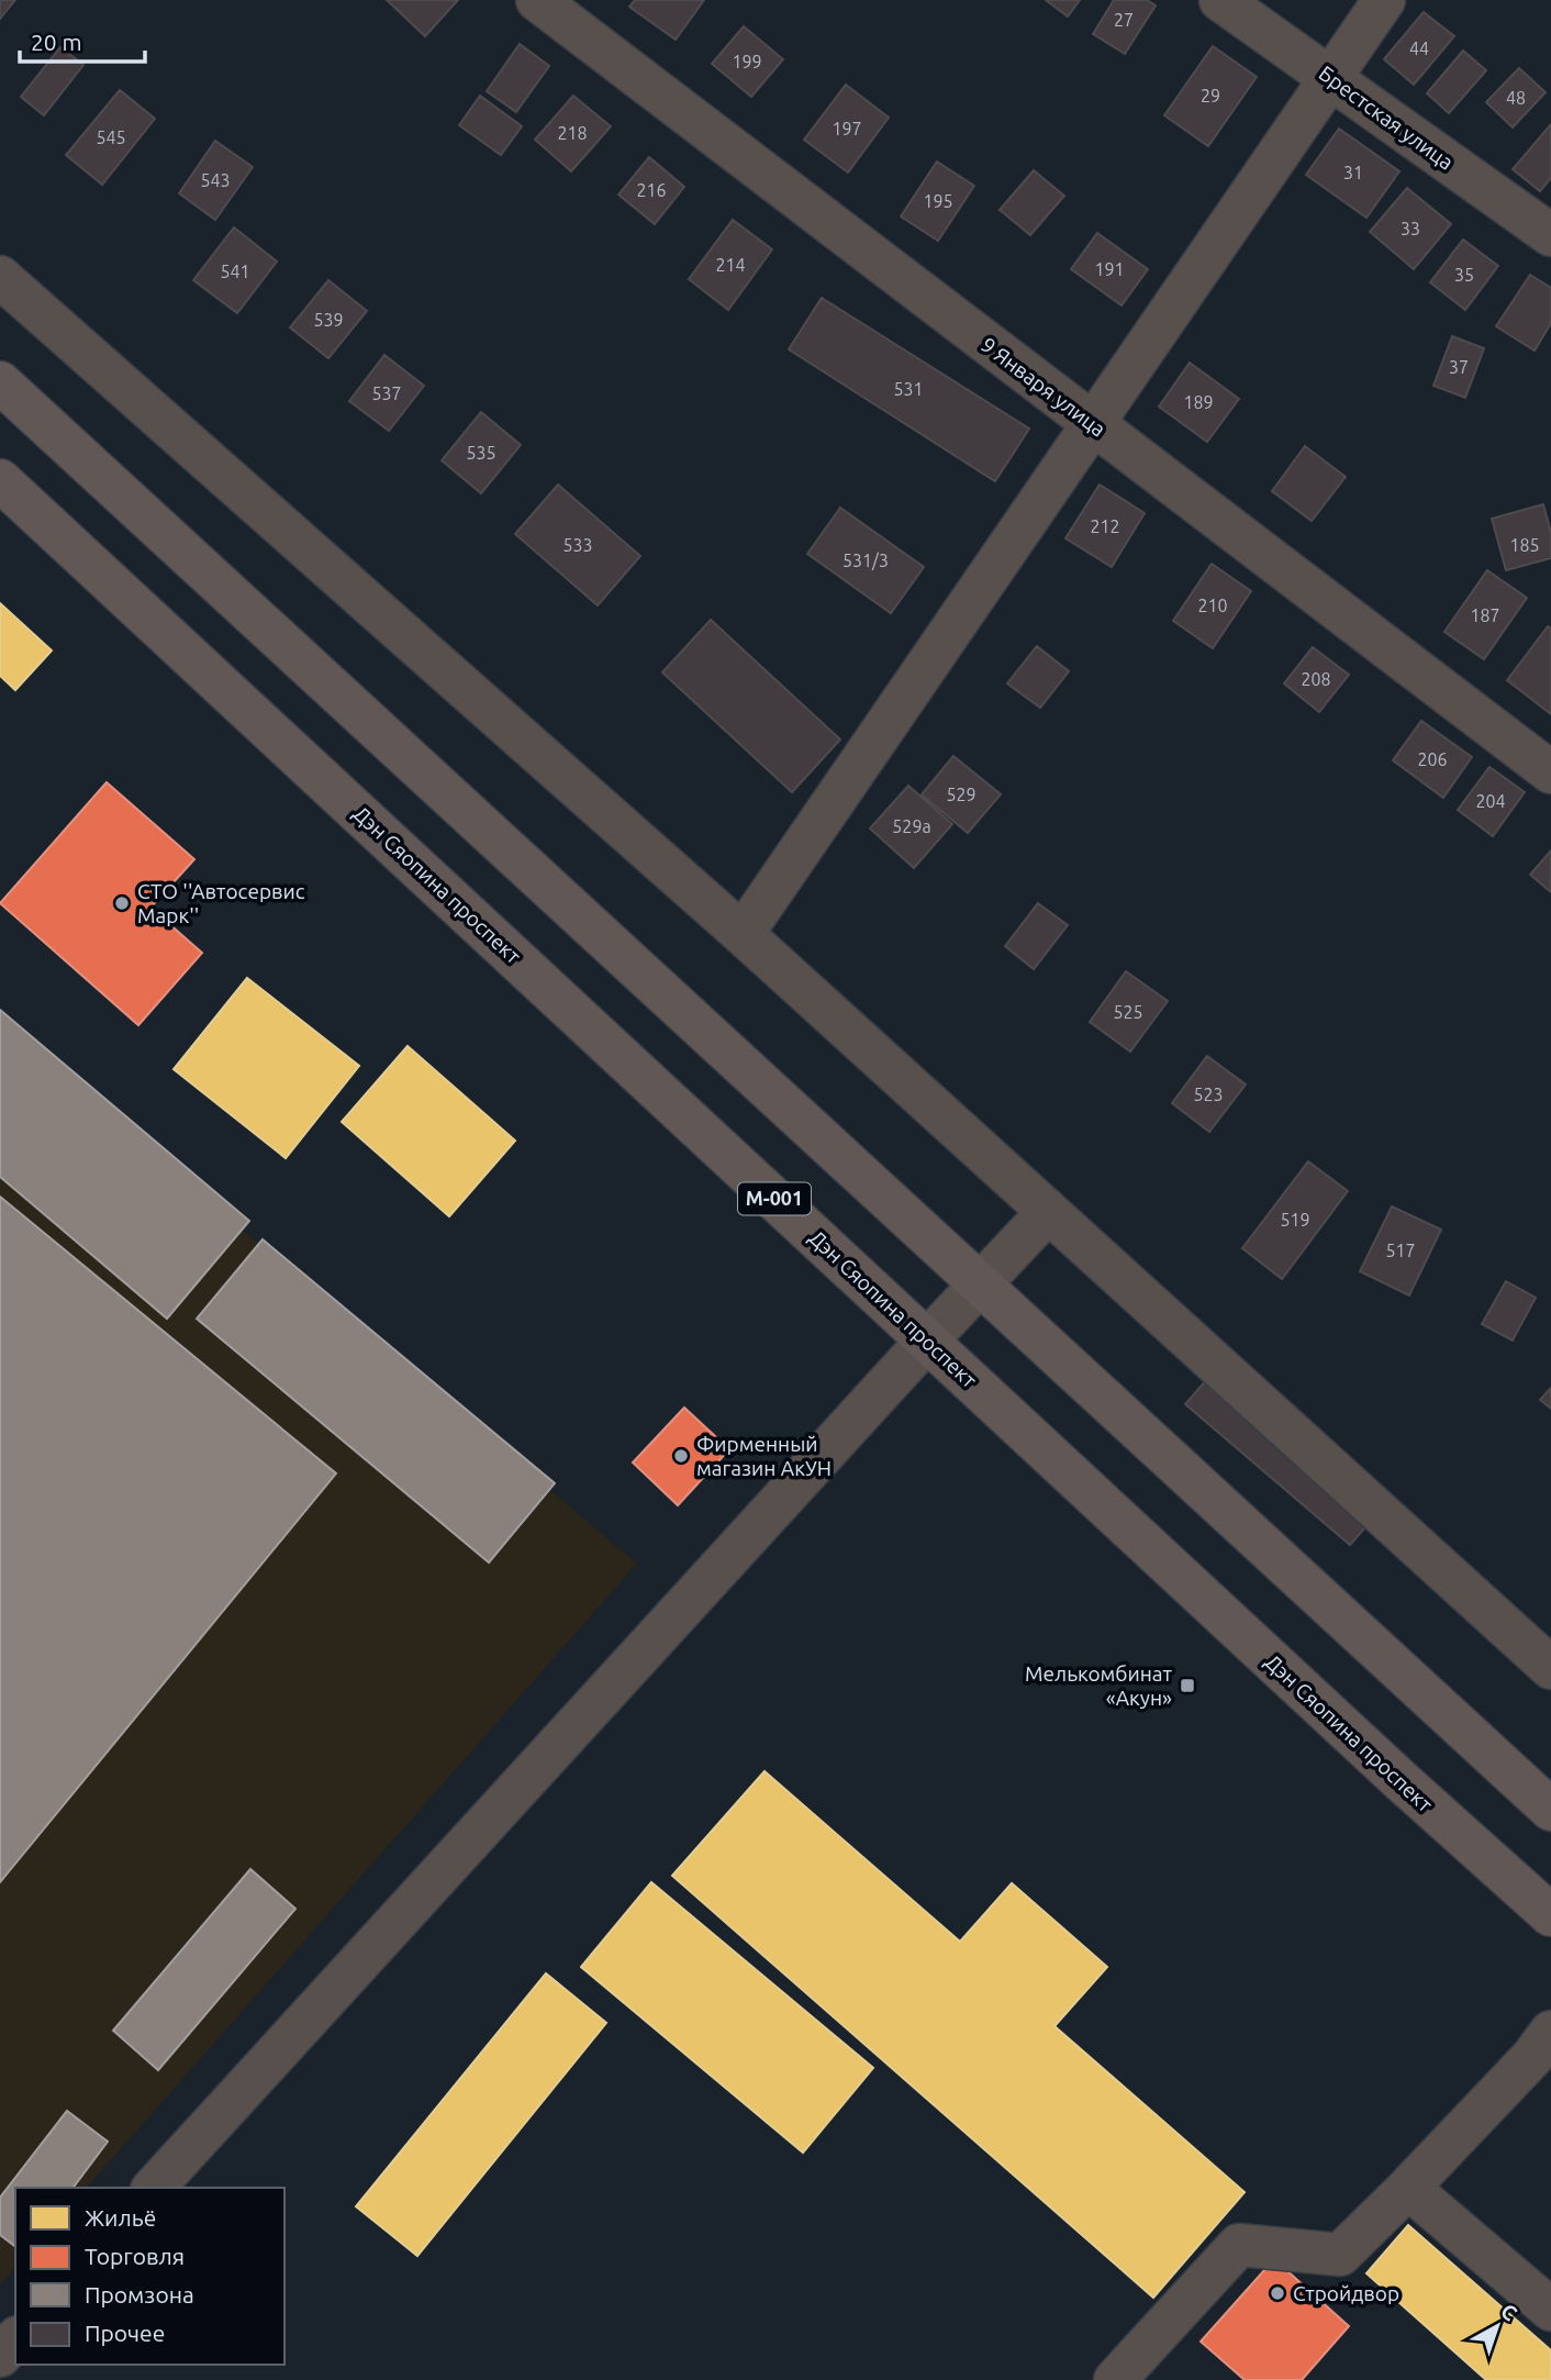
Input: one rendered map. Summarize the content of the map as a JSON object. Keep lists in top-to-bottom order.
{
  "streets": {
    "main road": ["Дэн Сяопина проспект", "M-001"],
    "street": ["Брестская улица", "9 Января улица"]
  },
  "places": {
    "other": ["СТО ''Автосервис Марк''", "Фирменный магазин АкУН", "Стройдвор"],
    "transit": ["Мелькомбинат «Акун»"]
  },
  "house_numbers": [
    "27",
    "44",
    "199",
    "29",
    "48",
    "197",
    "218",
    "545",
    "31",
    "543",
    "216",
    "195",
    "33",
    "214",
    "191",
    "541",
    "35",
    "539",
    "37",
    "531",
    "537",
    "189",
    "535",
    "212",
    "533",
    "185",
    "531/3",
    "210",
    "187",
    "208",
    "206",
    "529",
    "204",
    "529а",
    "525",
    "523",
    "519",
    "517"
  ],
  "legend": [
    "Жильё",
    "Торговля",
    "Промзона",
    "Прочее"
  ],
  "scale_bar": "20 m",
  "north": "top right"
}
